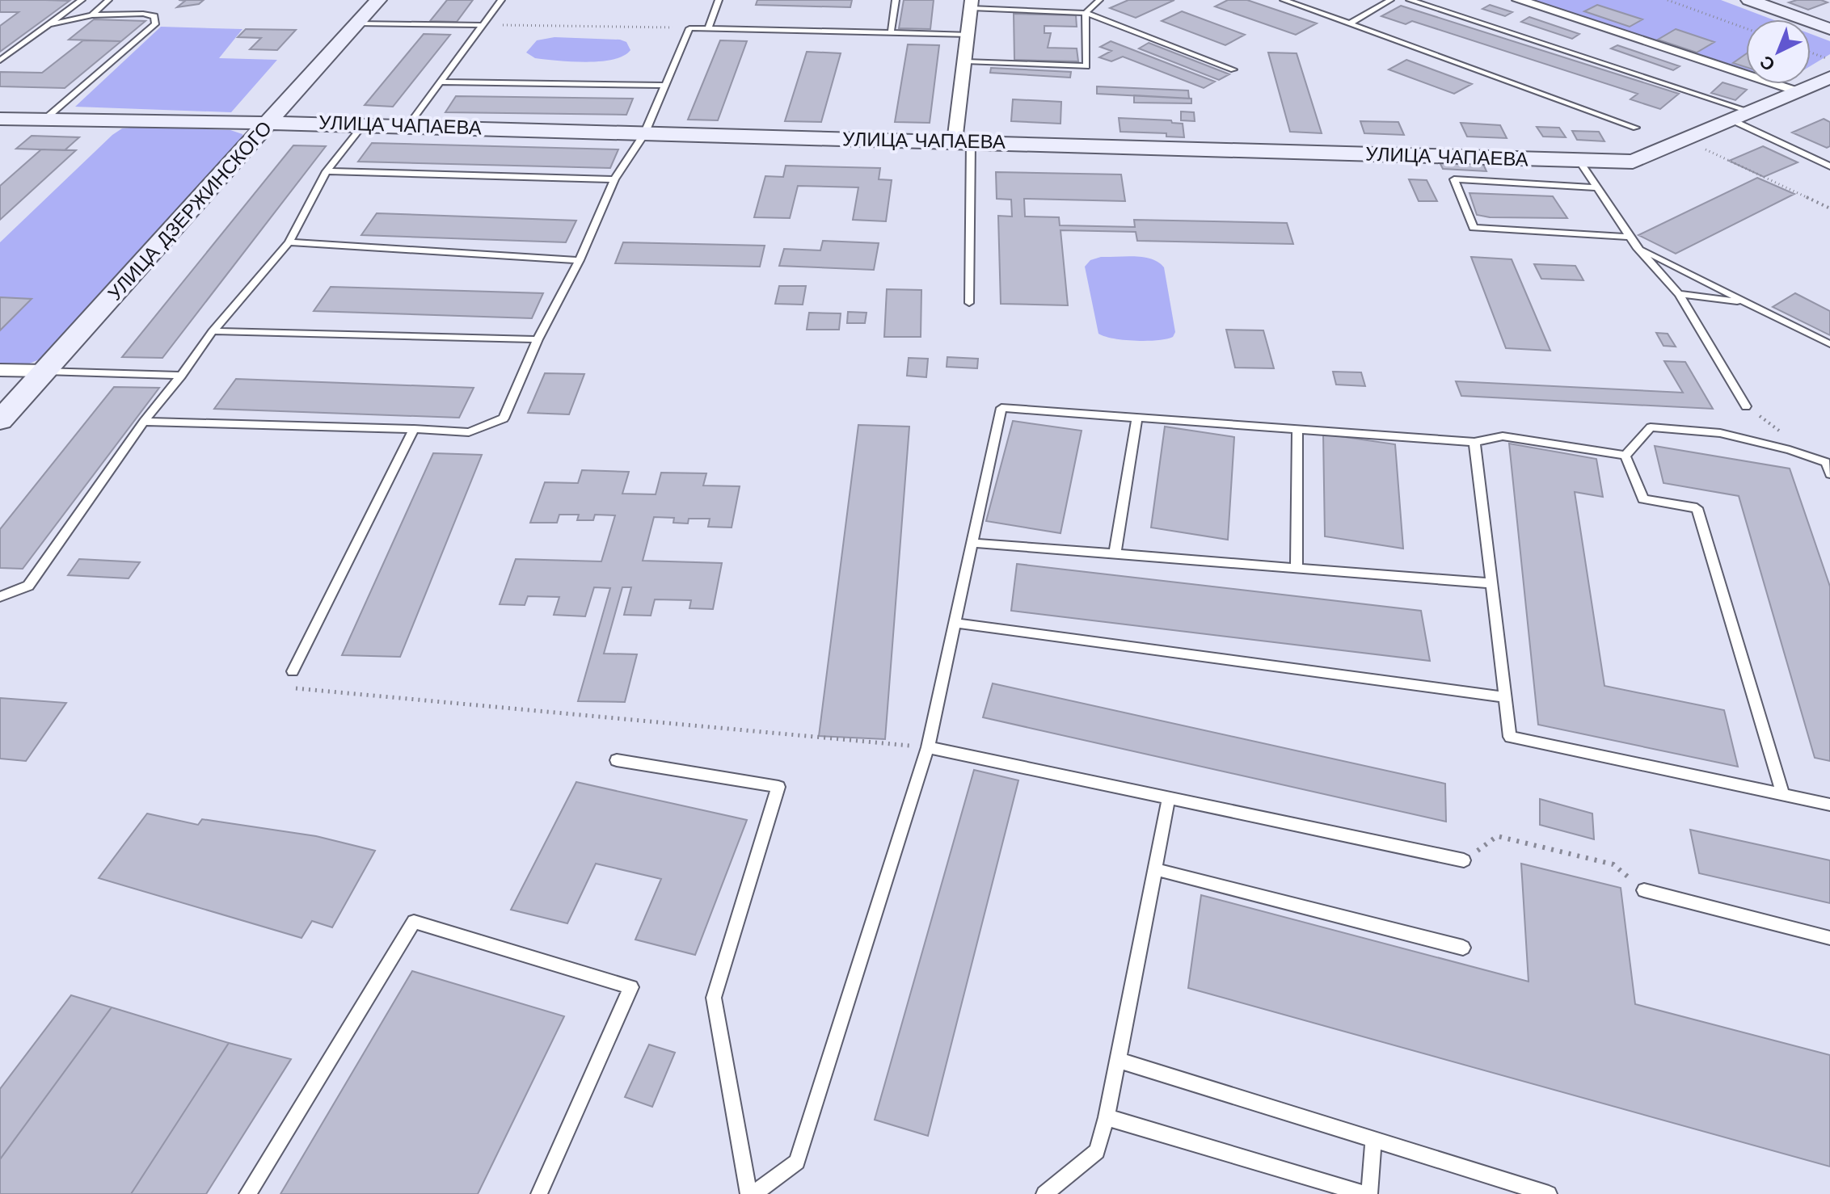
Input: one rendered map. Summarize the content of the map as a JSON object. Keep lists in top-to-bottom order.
{
  "streets": {
    "street": ["УЛИЦА ЧАПАЕВА", "УЛИЦА ДЗЕРЖИНСКОГО"]
  },
  "crossings": [
    ["УЛИЦА ЧАПАЕВА", "УЛИЦА ДЗЕРЖИНСКОГО"]
  ],
  "north": "bottom left"
}
